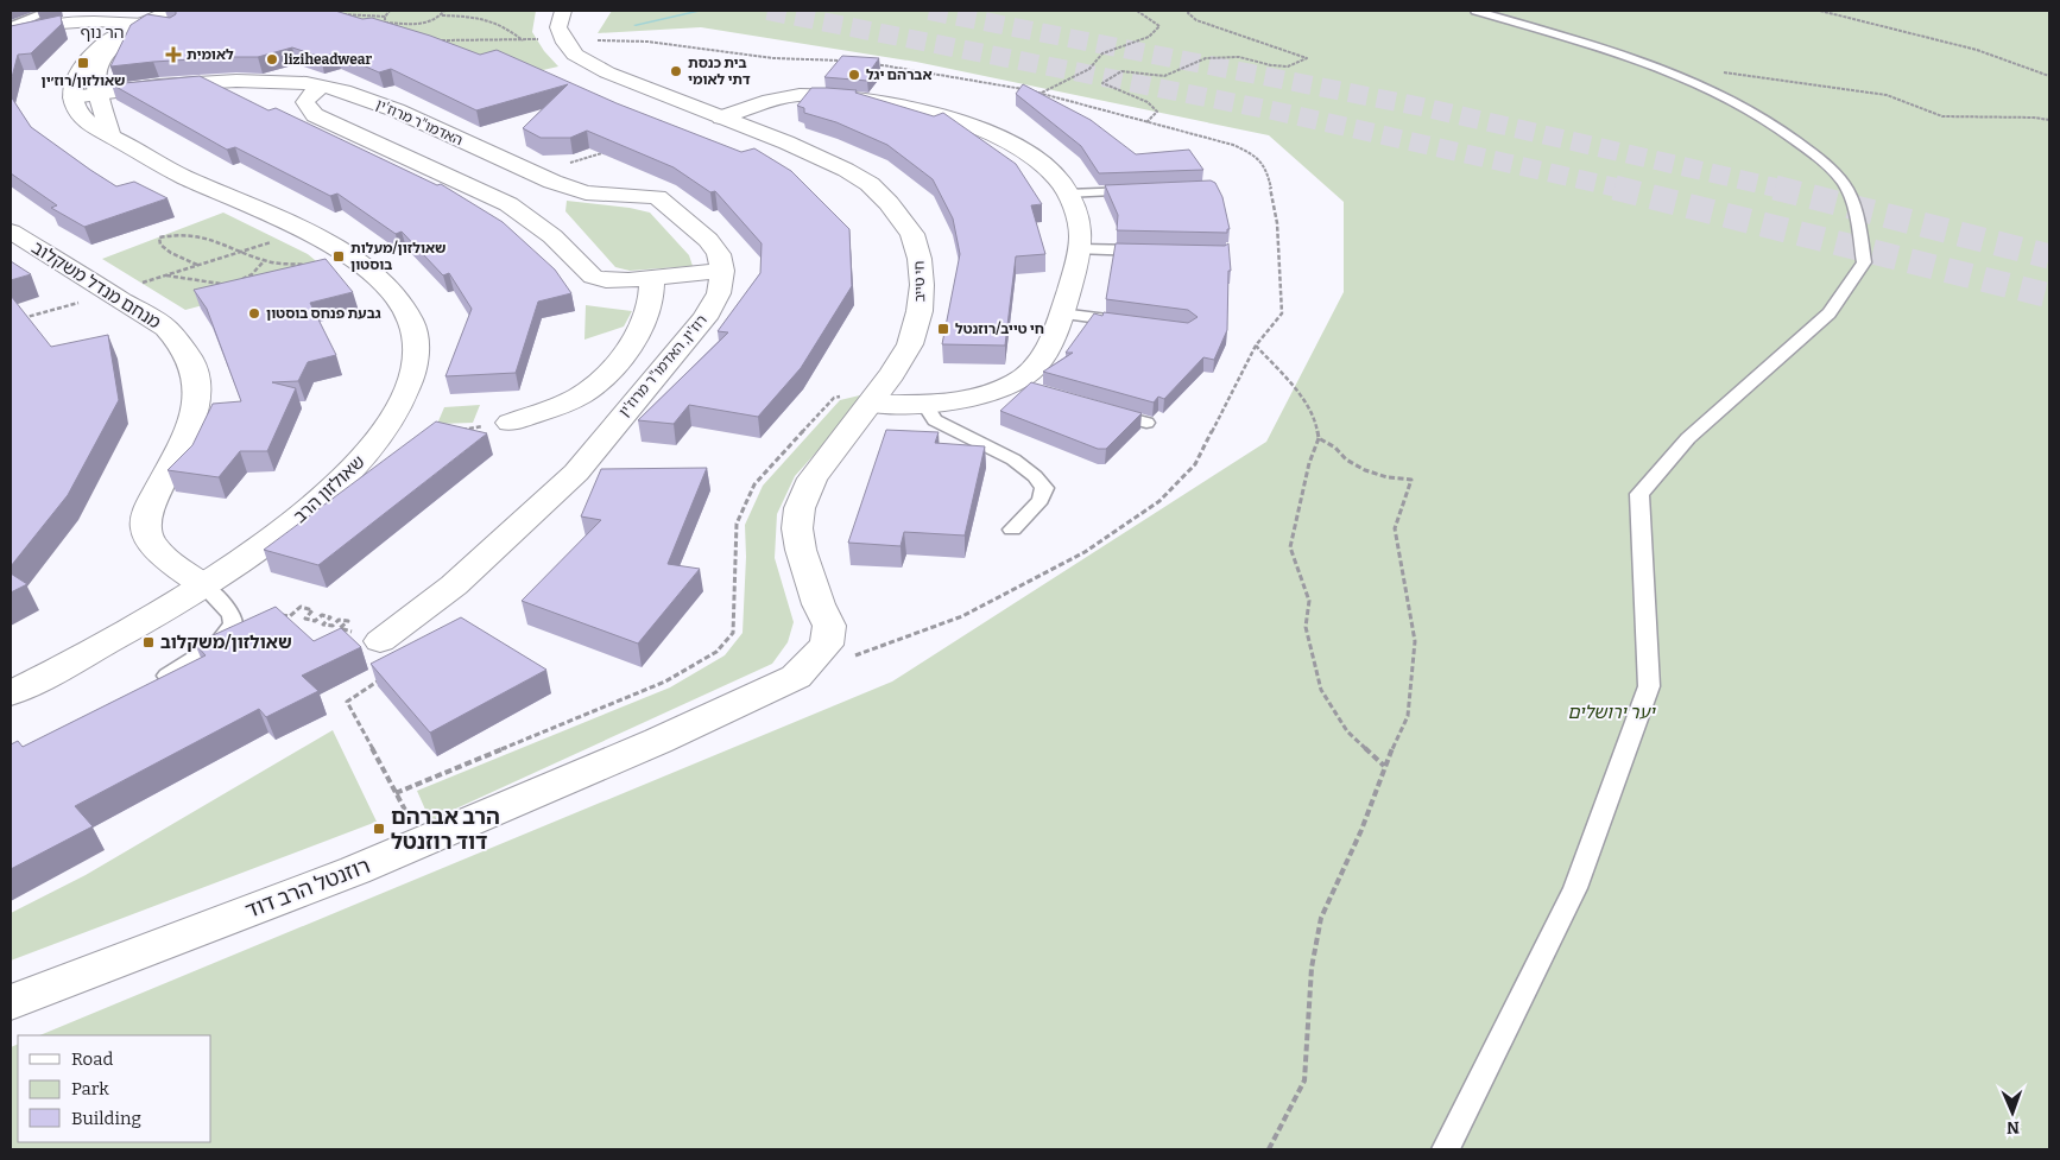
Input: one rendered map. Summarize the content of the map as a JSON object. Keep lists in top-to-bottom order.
{
  "streets": {
    "street": [
      "האדמו\"ר מרוז'ין",
      "חי טייב",
      "מנחם מנדל משקלוב",
      "רוז'ין, האדמו\"ר מרוז'ין",
      "שאולזון הרב",
      "רוזנטל הרב דוד"
    ]
  },
  "crossings": [
    ["האדמו\"ר מרוז'ין", "רוז'ין, האדמו\"ר מרוז'ין"],
    ["האדמו\"ר מרוז'ין", "שאולזון הרב"],
    ["חי טייב", "רוזנטל הרב דוד"],
    ["מנחם מנדל משקלוב", "שאולזון הרב"]
  ],
  "districts": ["הר נוף"],
  "parks": ["יער ירושלים"],
  "places": {
    "health": ["לאומית"],
    "other": [
      "liziheadwear",
      "בית כנסת דתי לאומי",
      "אברהם יגל",
      "גבעת פנחס בוסטון"
    ],
    "transit": [
      "שאולזון/רוז׳ין",
      "שאולזון/מעלות בוסטון",
      "חי טייב/רוזנטל",
      "שאולזון/משקלוב",
      "הרב אברהם דוד רוזנטל"
    ]
  },
  "legend": ["Road", "Park", "Building"],
  "north": "bottom"
}
